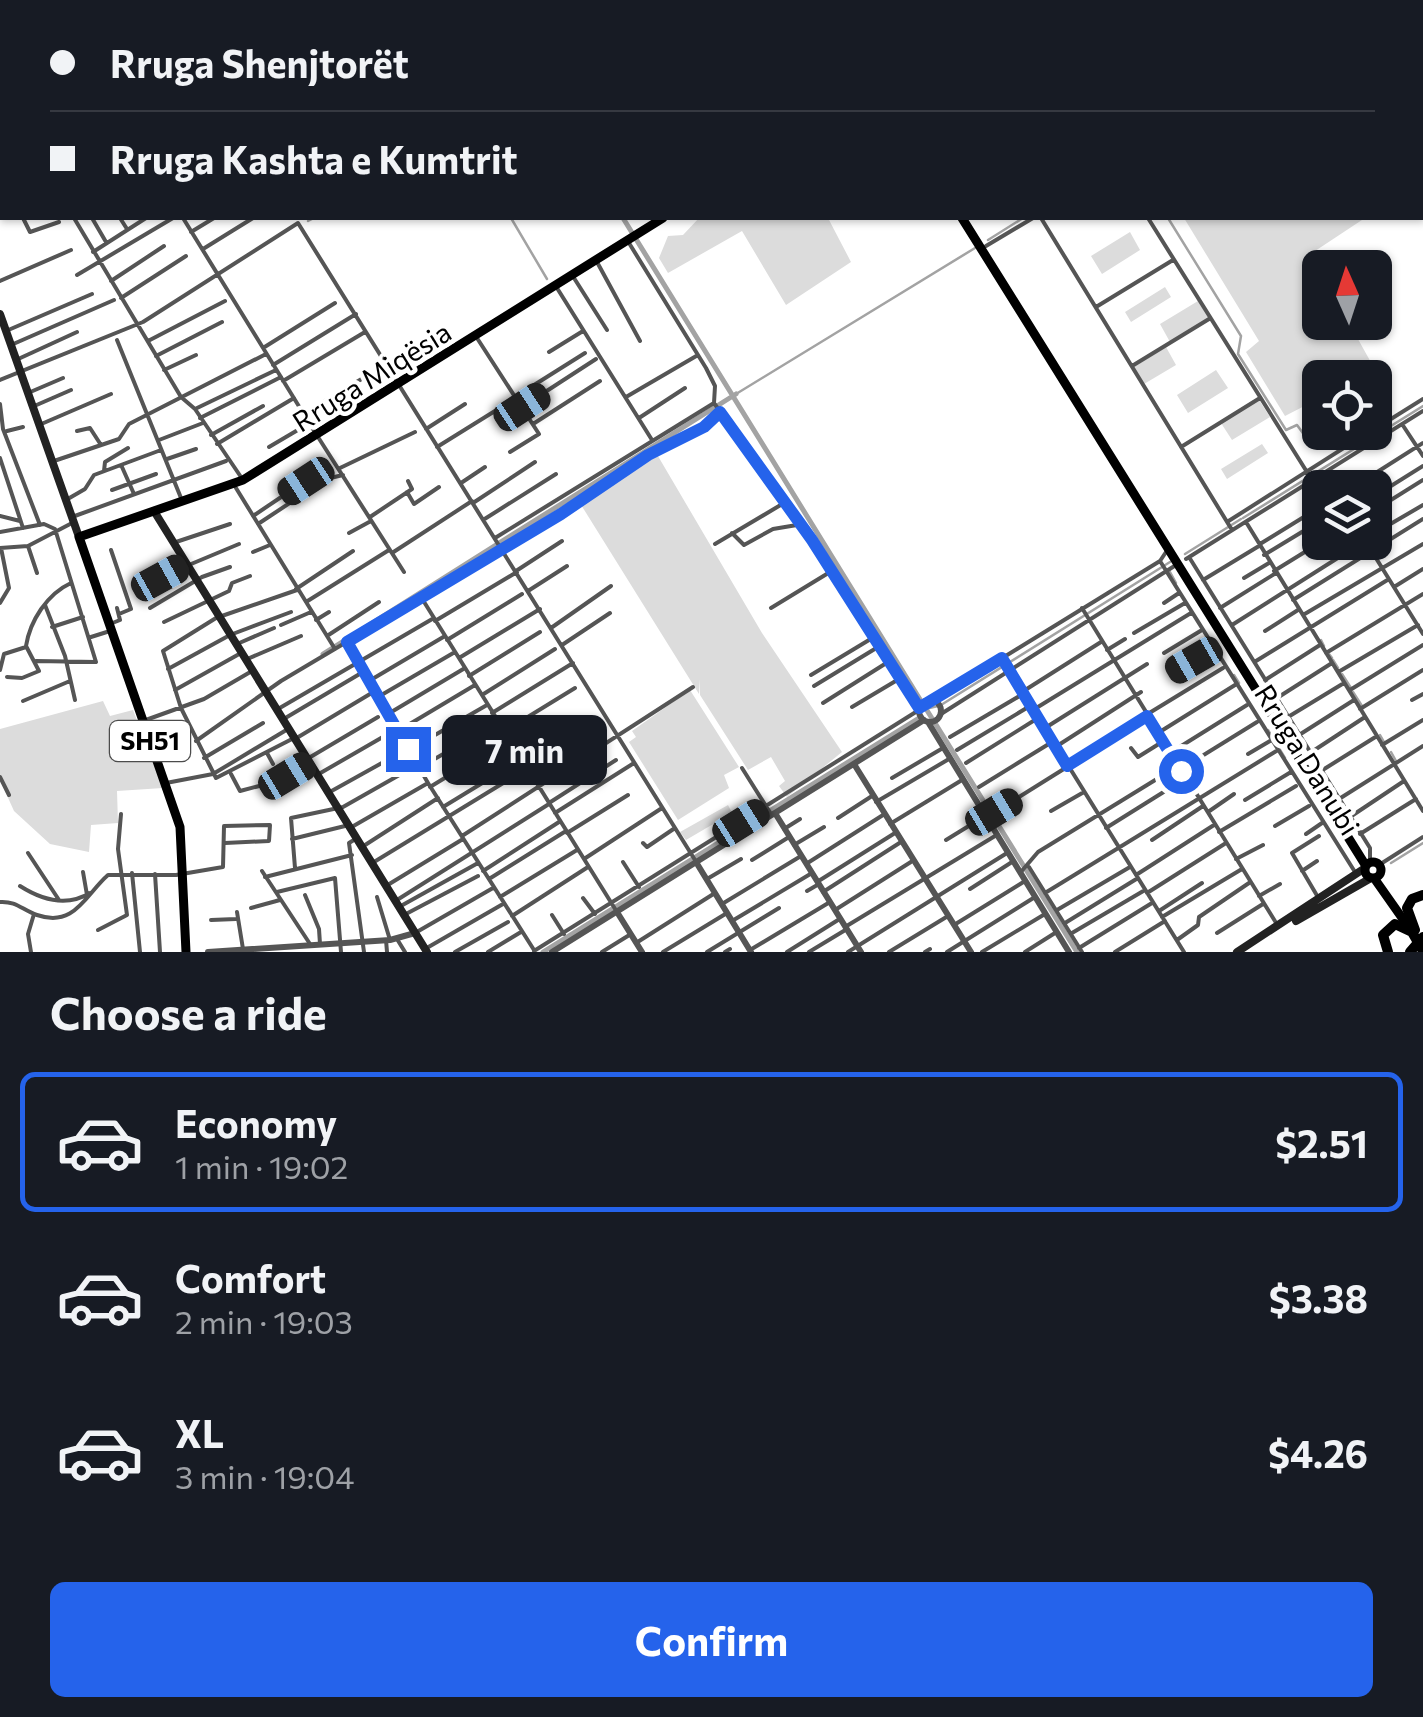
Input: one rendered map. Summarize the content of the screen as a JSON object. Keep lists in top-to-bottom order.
{
  "streets": {
    "main road": ["Rruga Miqësia", "SH51"],
    "street": ["Rruga Danubi"]
  },
  "crossings": [
    ["Rruga Miqësia", "SH51"]
  ],
  "north": "top",
  "page": {
    "banner": ["Rruga Shenjtorët", "Rruga Kashta e Kumtrit"],
    "bubble": "7 min",
    "heading": "Choose a ride",
    "list": [
      {
        "name": "Economy",
        "note": "1 min · 19:02",
        "value": "$2.51"
      },
      {
        "name": "Comfort",
        "note": "2 min · 19:03",
        "value": "$3.38"
      },
      {
        "name": "XL",
        "note": "3 min · 19:04",
        "value": "$4.26"
      }
    ],
    "buttons": "Confirm"
  }
}
